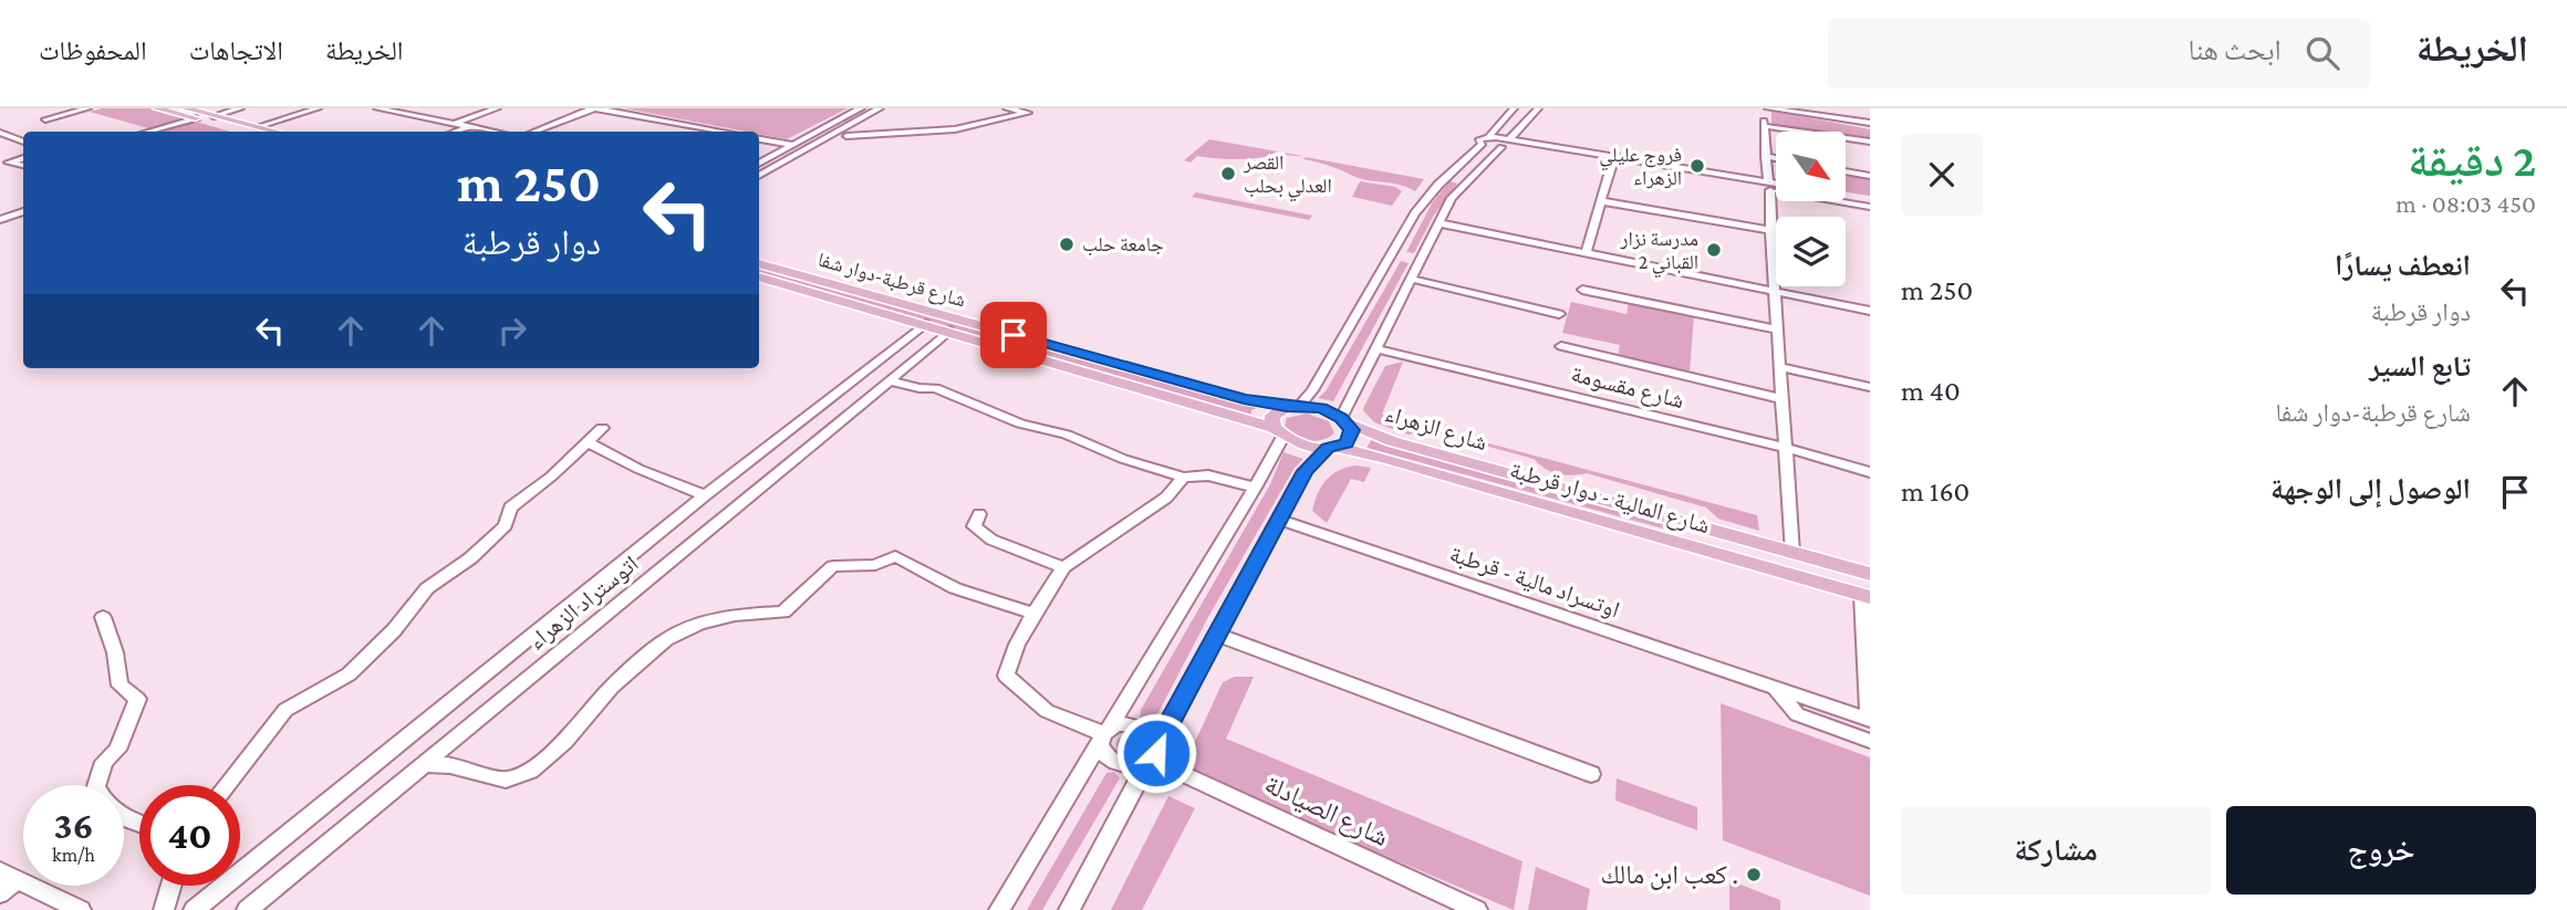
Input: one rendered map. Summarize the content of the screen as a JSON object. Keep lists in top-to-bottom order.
{
  "streets": {
    "main road": ["شارع قرطبة-دوار شفا", "شارع الزهراء", "شارع المالية - دوار قرطبة"],
    "street": [
      "شارع مقسومة",
      "اوتسراد مالية - قرطبة",
      "اتوستراد الزهراء",
      "شارع الصيادلة"
    ]
  },
  "crossings": [
    ["شارع قرطبة-دوار شفا", "شارع الزهراء"],
    ["شارع المالية - دوار قرطبة", "اتوستراد الزهراء"]
  ],
  "places": [
    "فروج عليلي الزهراء",
    "القصر العدلي بحلب",
    "جامعة حلب",
    "مدرسة نزار القباني 2",
    "كعب ابن مالك ."
  ],
  "north": "bottom right",
  "page": {
    "header": "الخريطة",
    "search": "ابحث هنا",
    "nav": ["الخريطة", "الاتجاهات", "المحفوظات"],
    "heading": ["2 دقيقة", "450 m · 08:03"],
    "turn": ["250 m", "دوار قرطبة"],
    "list": [
      {
        "name": "انعطف يسارًا",
        "note": "دوار قرطبة",
        "value": "250 m"
      },
      {
        "name": "تابع السير",
        "note": "شارع قرطبة-دوار شفا",
        "value": "40 m"
      },
      {
        "name": "الوصول إلى الوجهة",
        "value": "160 m"
      }
    ],
    "speed": "36 km/h",
    "limit": "40",
    "buttons": ["خروج", "مشاركة"]
  }
}
